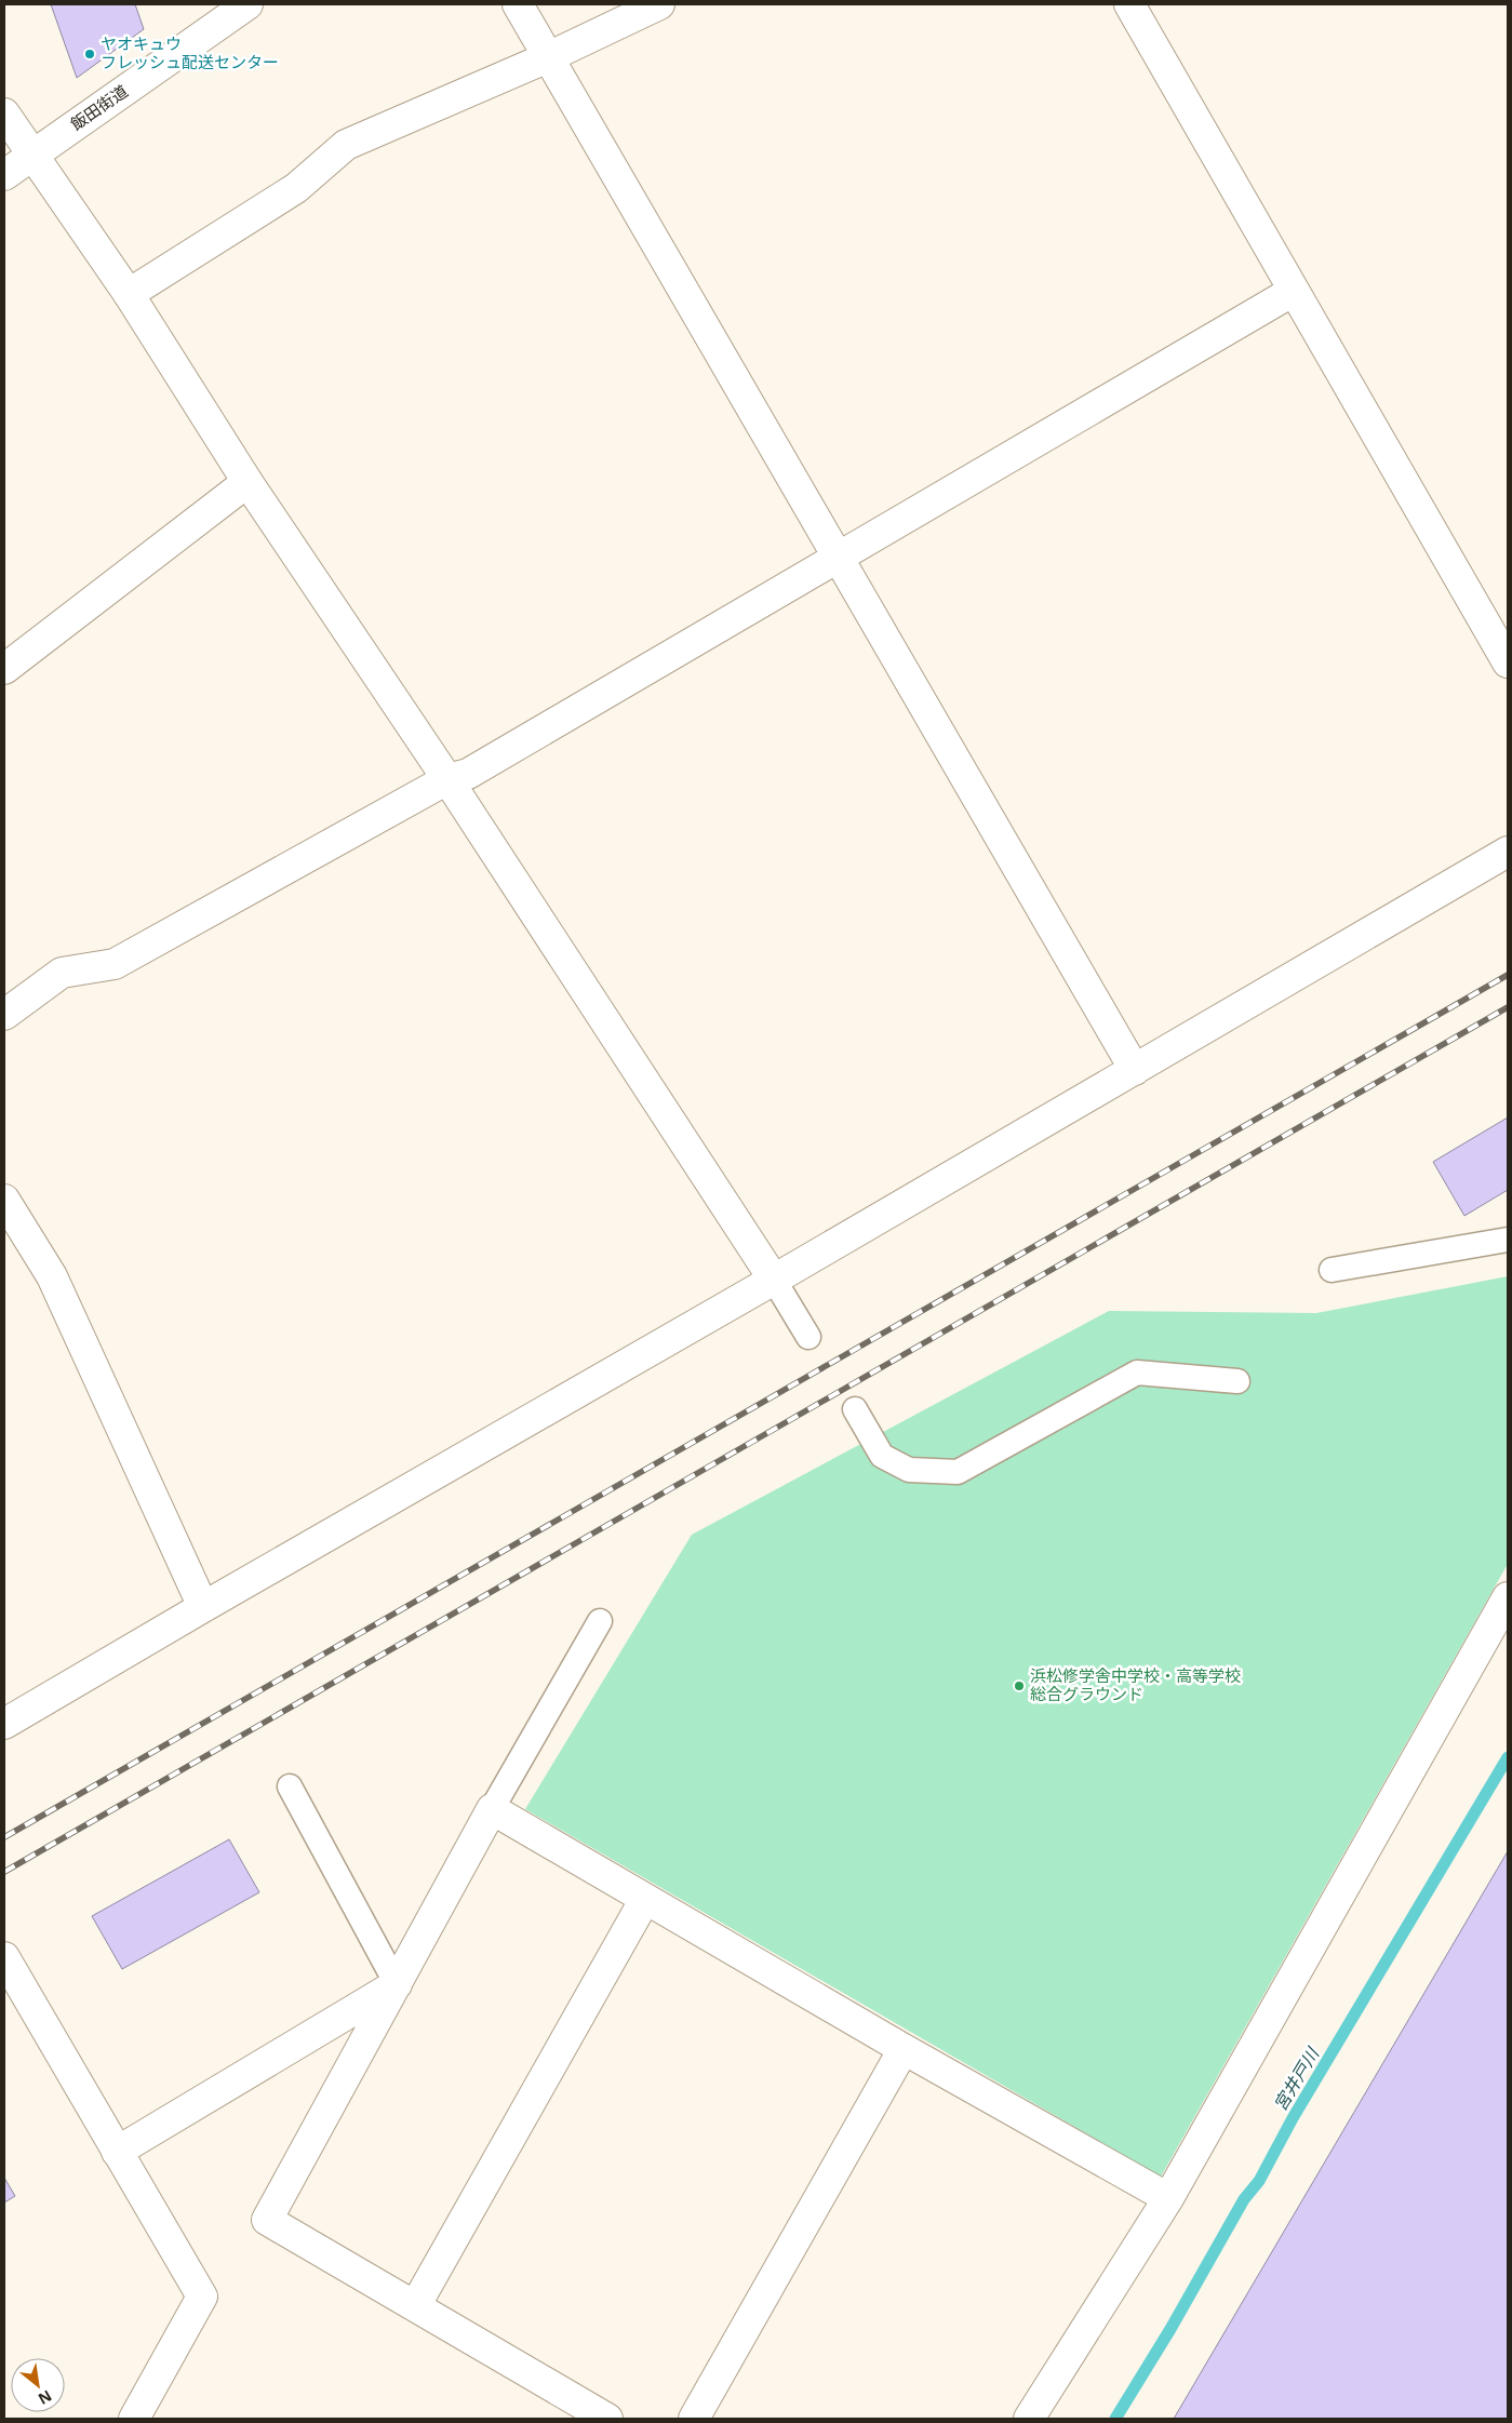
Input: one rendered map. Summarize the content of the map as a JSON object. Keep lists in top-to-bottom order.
{
  "streets": {
    "street": ["飯田街道"]
  },
  "water": ["宮井戸川"],
  "places": ["ヤオキュウ フレッシュ配送センター", "浜松修学舎中学校・高等学校 総合グラウンド"],
  "north": "bottom right"
}
